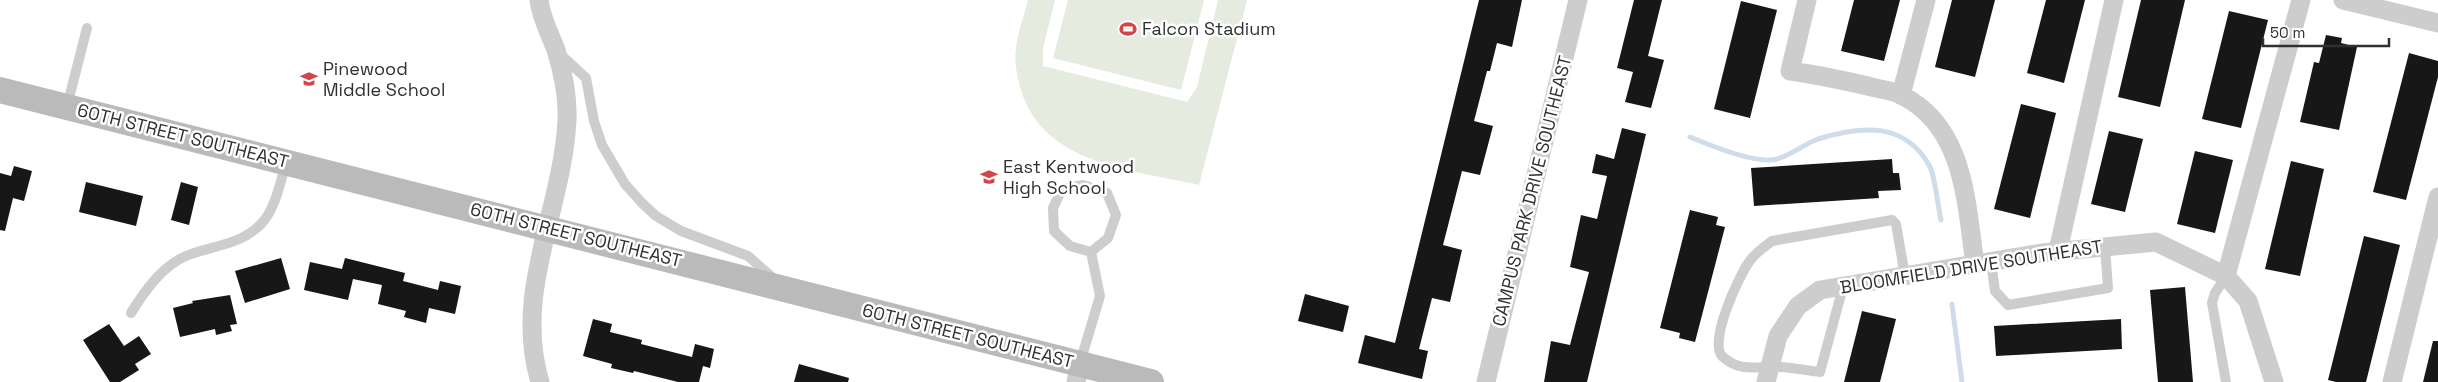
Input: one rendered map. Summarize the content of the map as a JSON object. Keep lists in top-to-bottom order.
{
  "streets": {
    "main road": ["60TH STREET SOUTHEAST"],
    "street": ["CAMPUS PARK DRIVE SOUTHEAST", "BLOOMFIELD DRIVE SOUTHEAST"]
  },
  "places": {
    "sports": ["Falcon Stadium"],
    "school or university": ["Pinewood Middle School", "East Kentwood High School"]
  },
  "scale_bar": "50 m"
}
